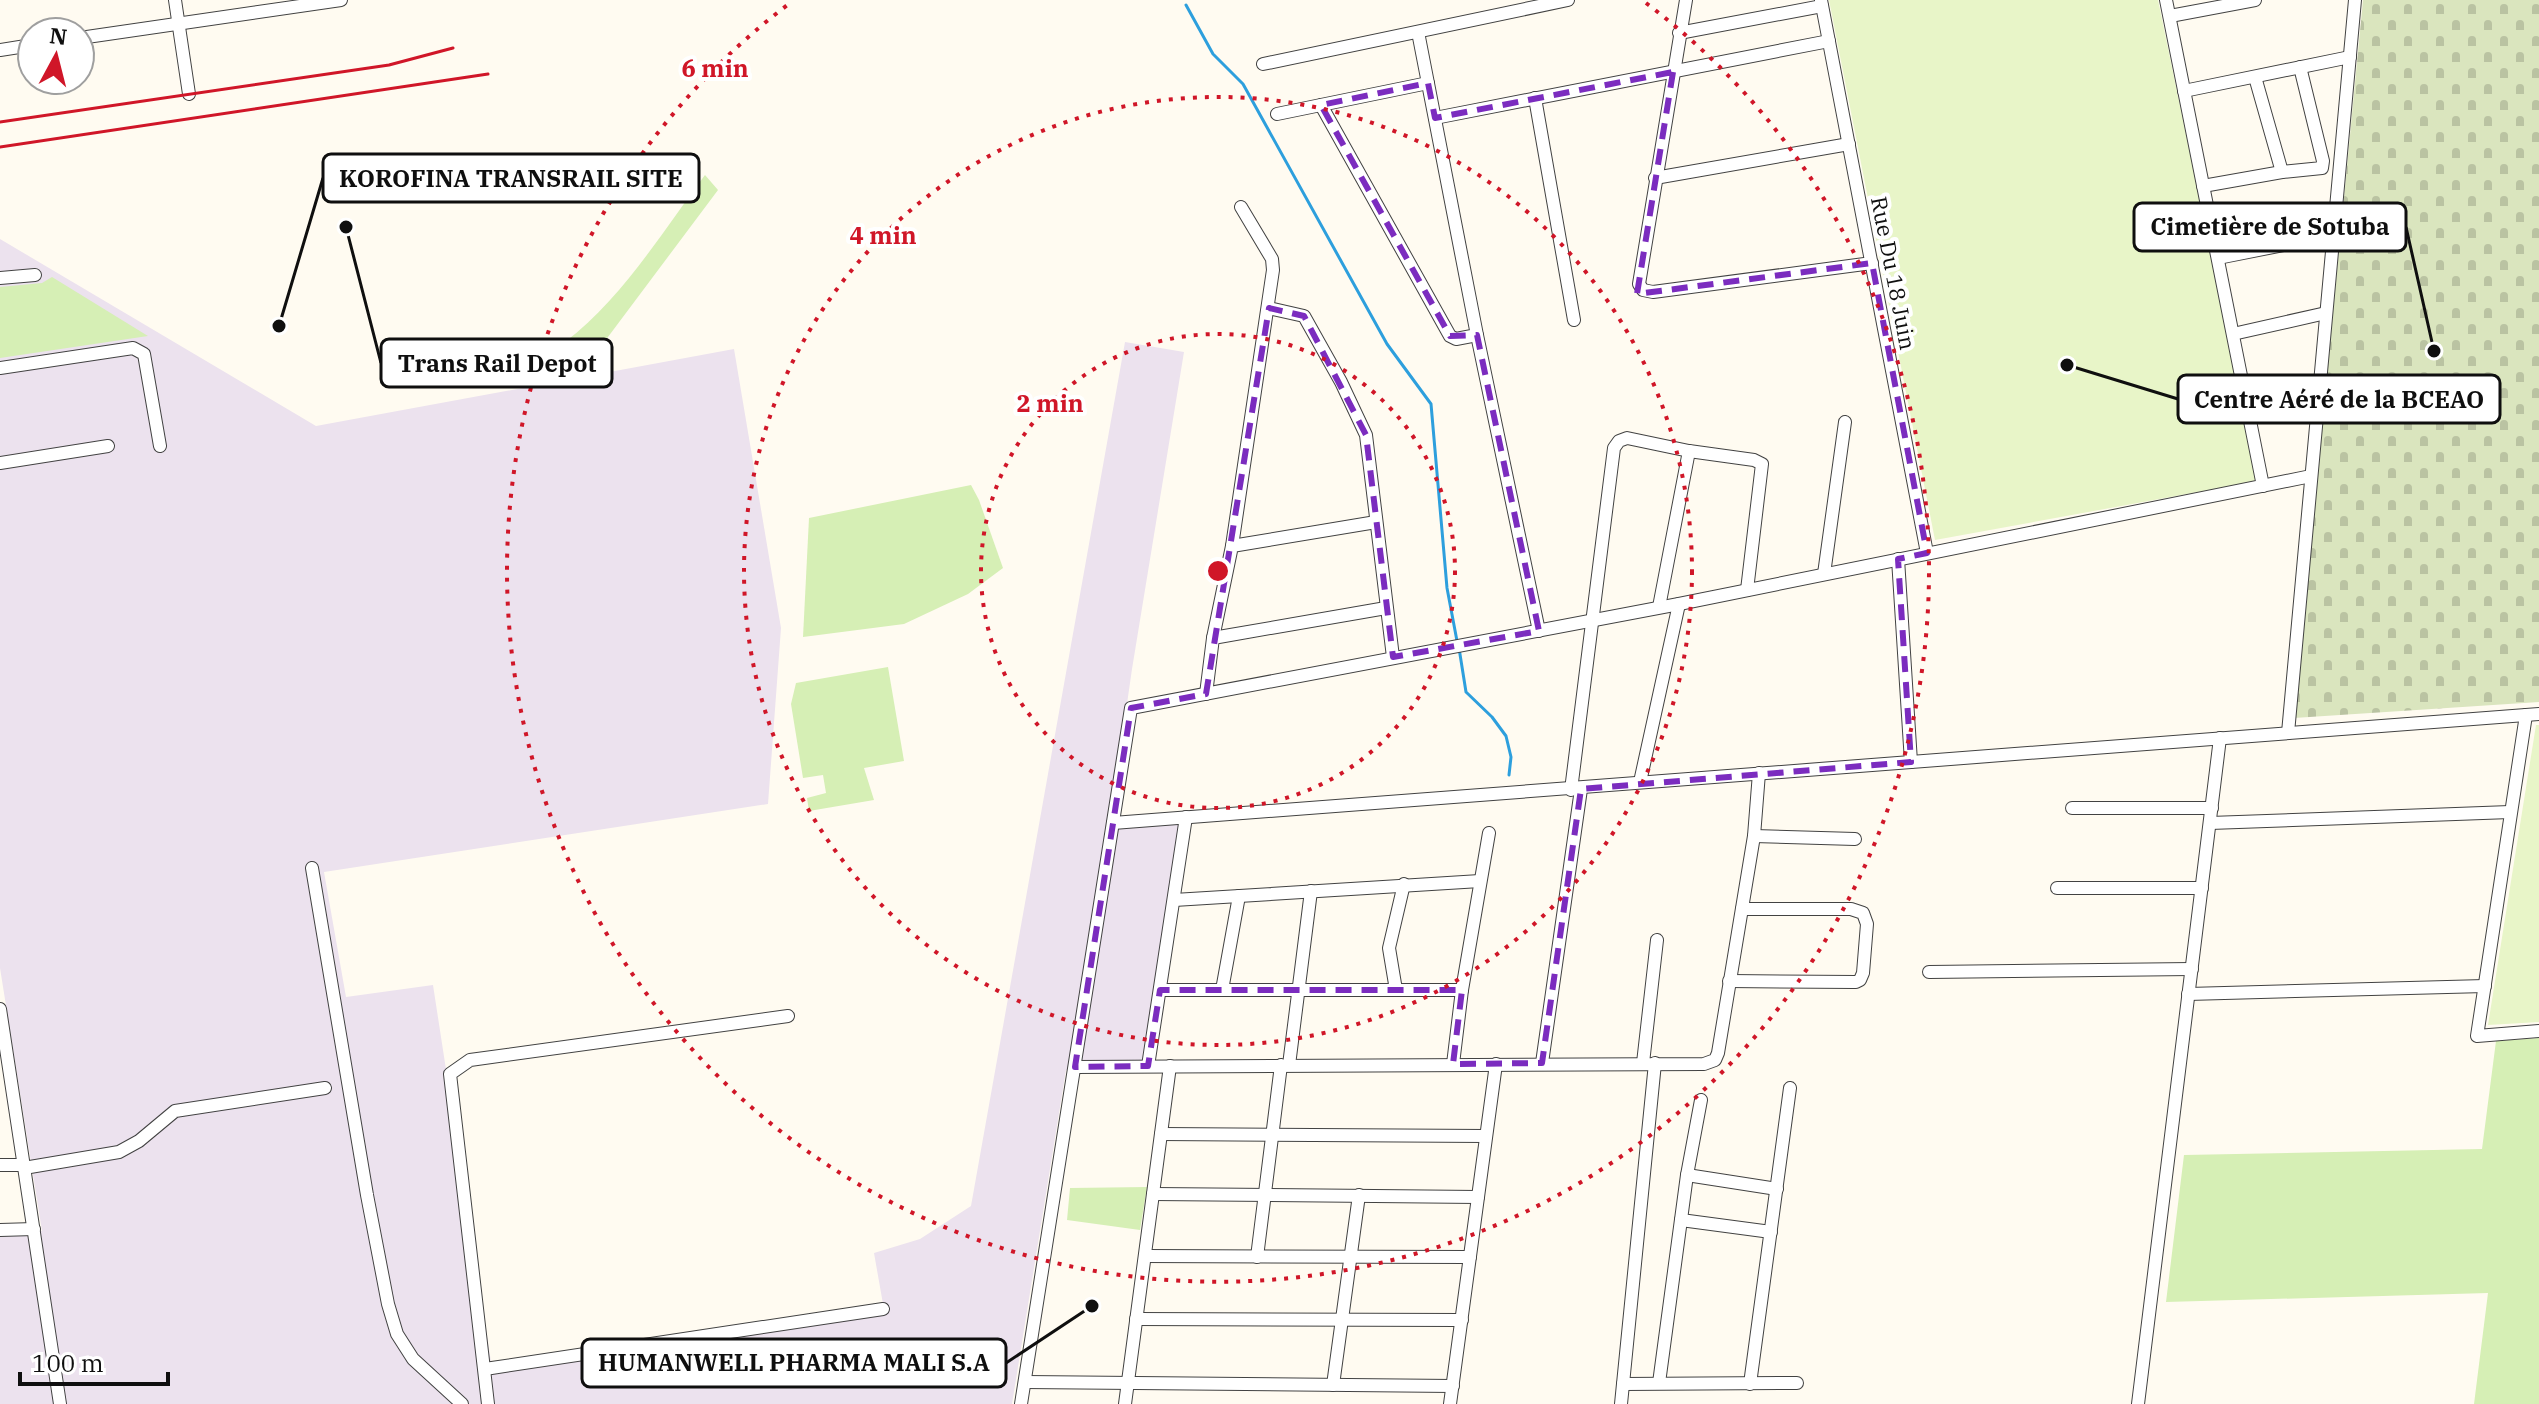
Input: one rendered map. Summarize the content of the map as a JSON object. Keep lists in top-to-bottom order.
{
  "streets": {
    "street": ["Rue Du 18 Juin"]
  },
  "places": [
    "Trans Rail Depot",
    "KOROFINA TRANSRAIL SITE",
    "Cimetière de Sotuba",
    "Centre Aéré de la BCEAO",
    "HUMANWELL PHARMA MALI S.A"
  ],
  "scale_bar": "100 m",
  "north": "top",
  "rings": ["6 min", "4 min", "2 min"]
}
